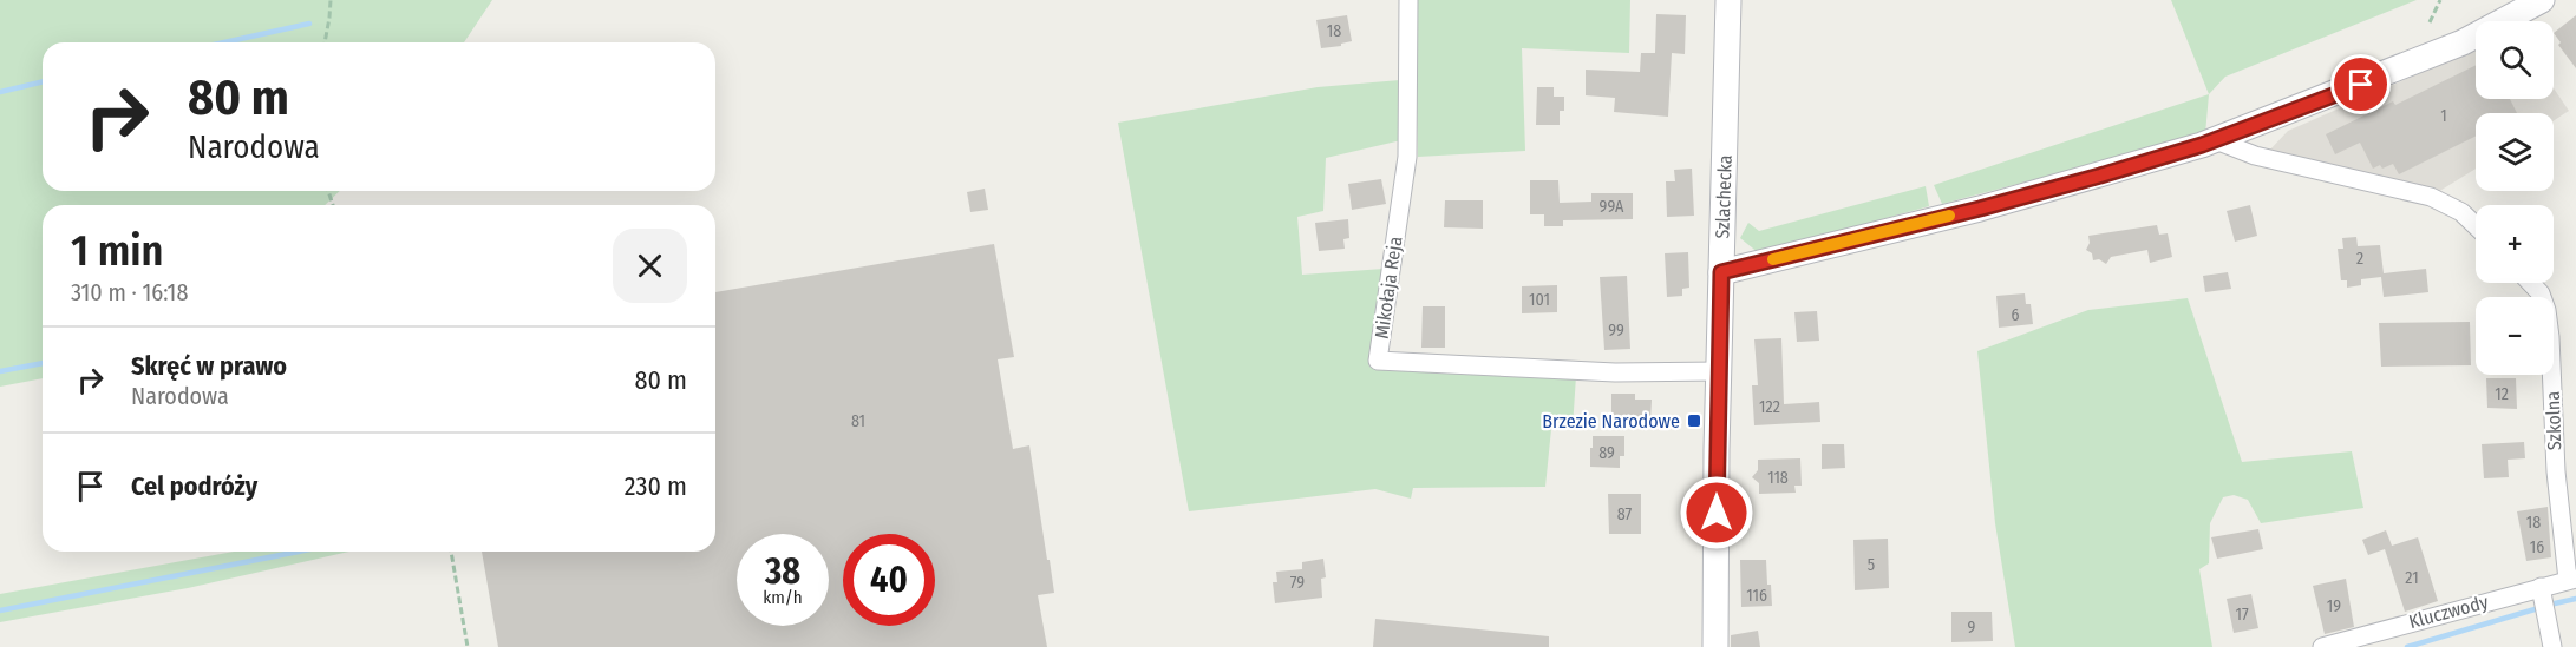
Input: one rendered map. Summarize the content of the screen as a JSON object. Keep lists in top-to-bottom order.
{
  "streets": {
    "street": [
      "Szlachecka",
      "Mikołaja Reja",
      "Szkolna",
      "Kluczwody"
    ]
  },
  "crossings": [
    ["Szlachecka", "Mikołaja Reja"],
    ["Szkolna", "Kluczwody"]
  ],
  "places": {
    "transit": ["Brzezie Narodowe"]
  },
  "house_numbers": [
    "18",
    "1",
    "99A",
    "2",
    "101",
    "6",
    "99",
    "12",
    "122",
    "81",
    "89",
    "118",
    "87",
    "18",
    "16",
    "5",
    "21",
    "79",
    "116",
    "19",
    "17",
    "9"
  ],
  "page": {
    "map_buttons": ["+", "−"],
    "turn": ["80 m", "Narodowa"],
    "heading": ["1 min", "310 m · 16:18"],
    "list": [
      {
        "name": "Skręć w prawo",
        "note": "Narodowa",
        "value": "80 m"
      },
      {
        "name": "Cel podróży",
        "value": "230 m"
      }
    ],
    "speed": "38 km/h",
    "limit": "40"
  }
}
